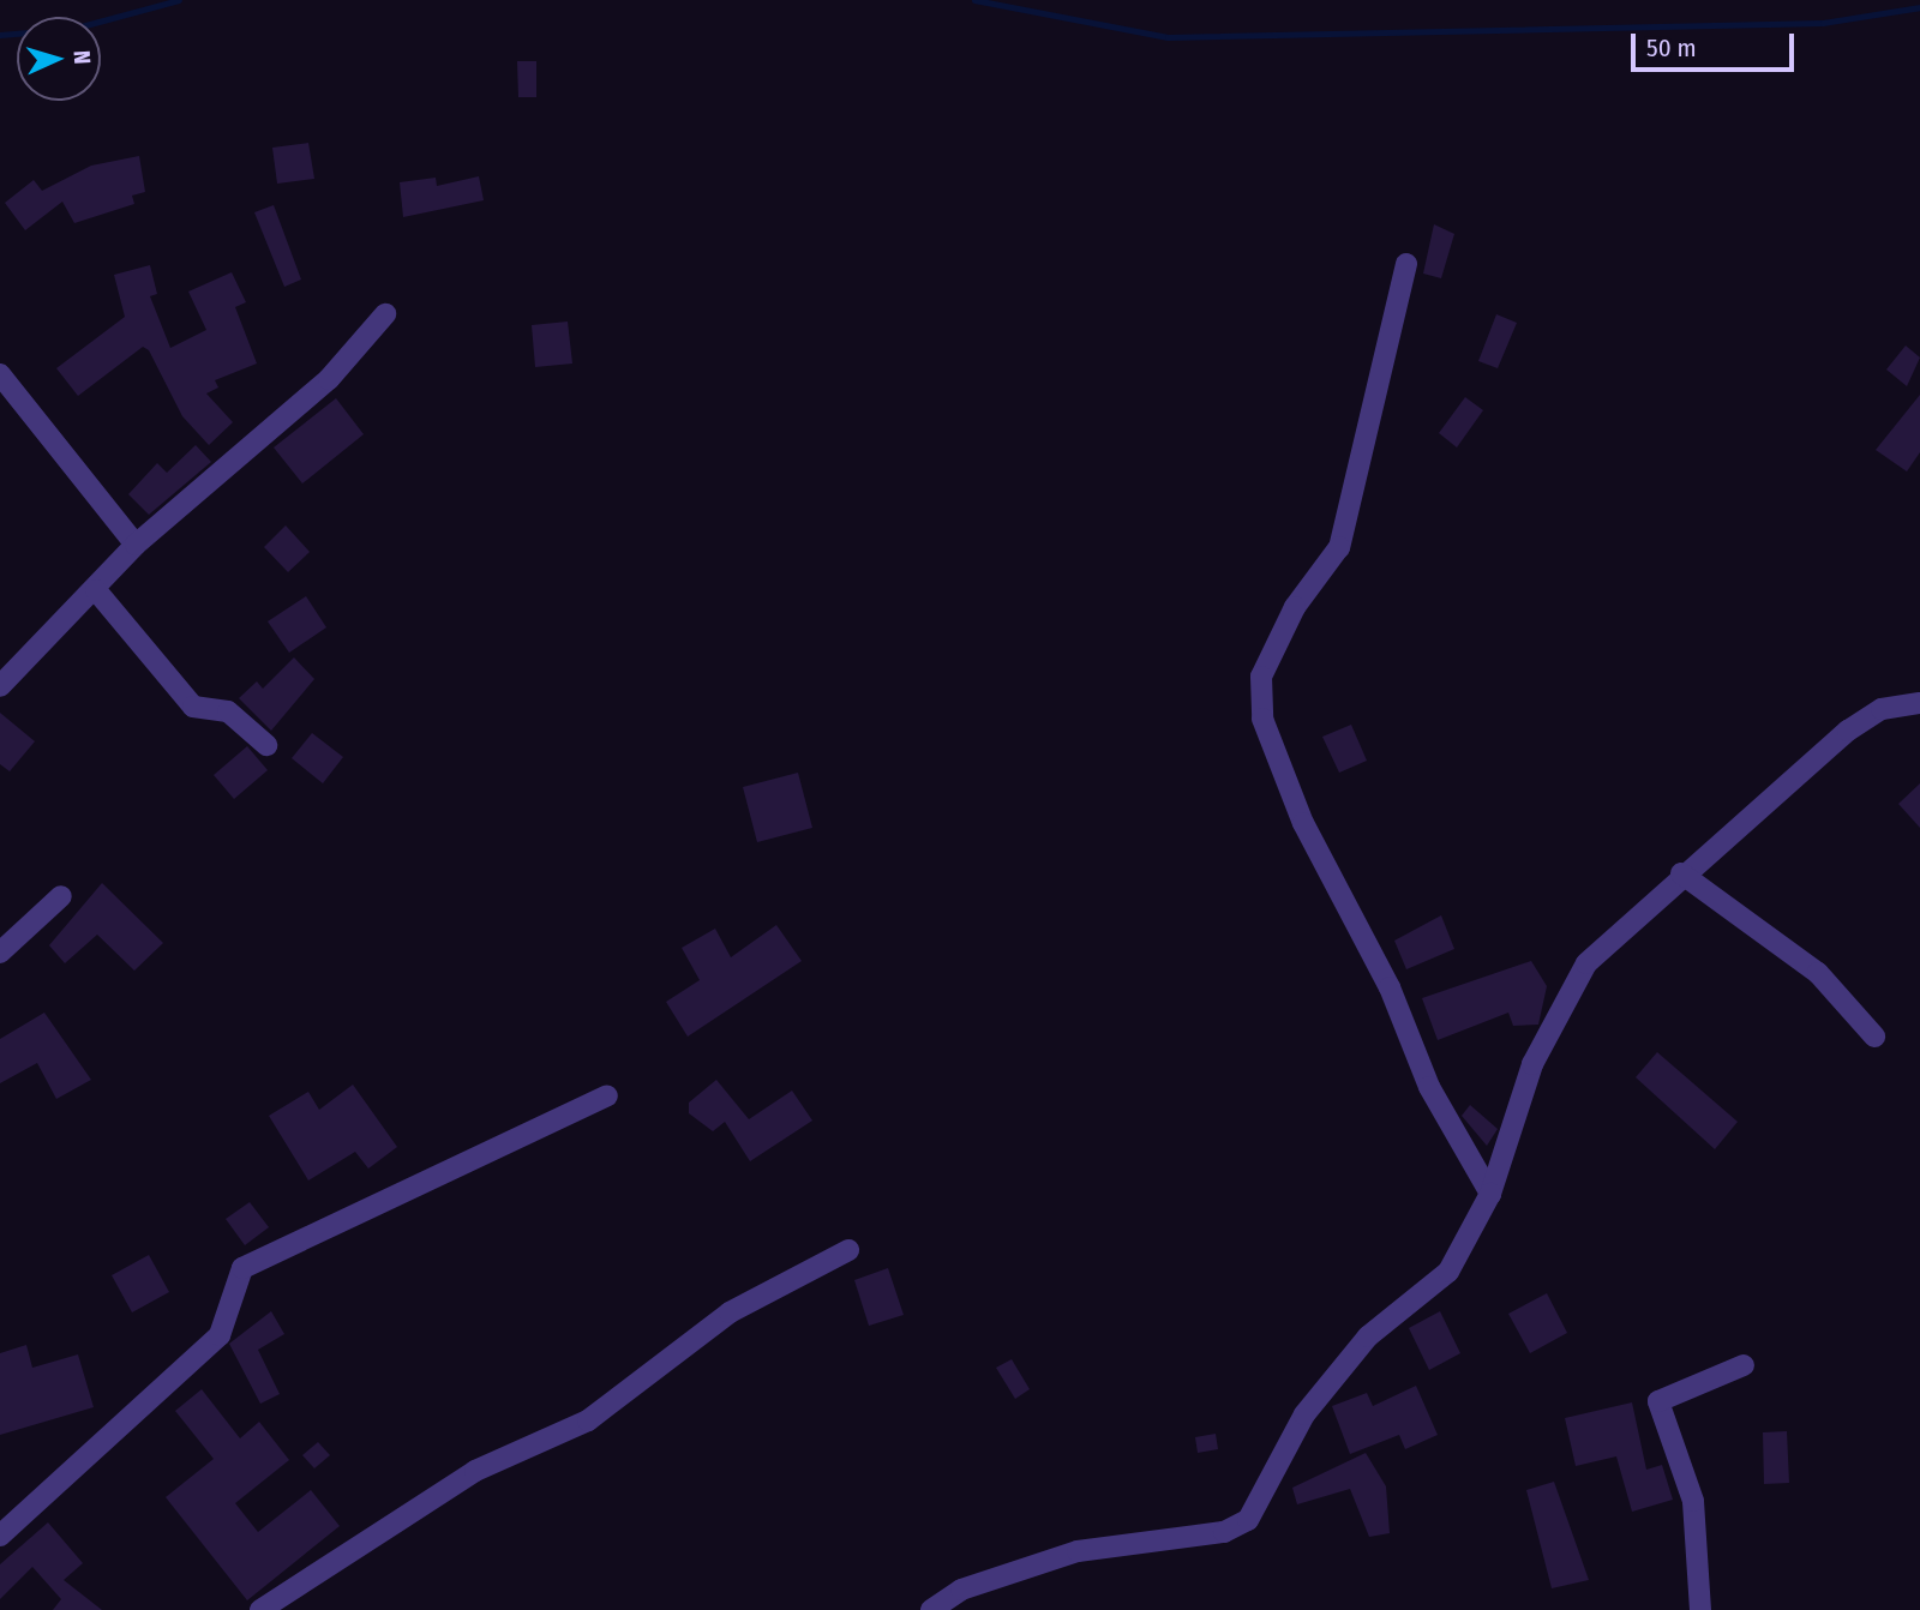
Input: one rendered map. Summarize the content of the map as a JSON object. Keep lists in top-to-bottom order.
{
  "scale_bar": "50 m",
  "north": "right"
}
